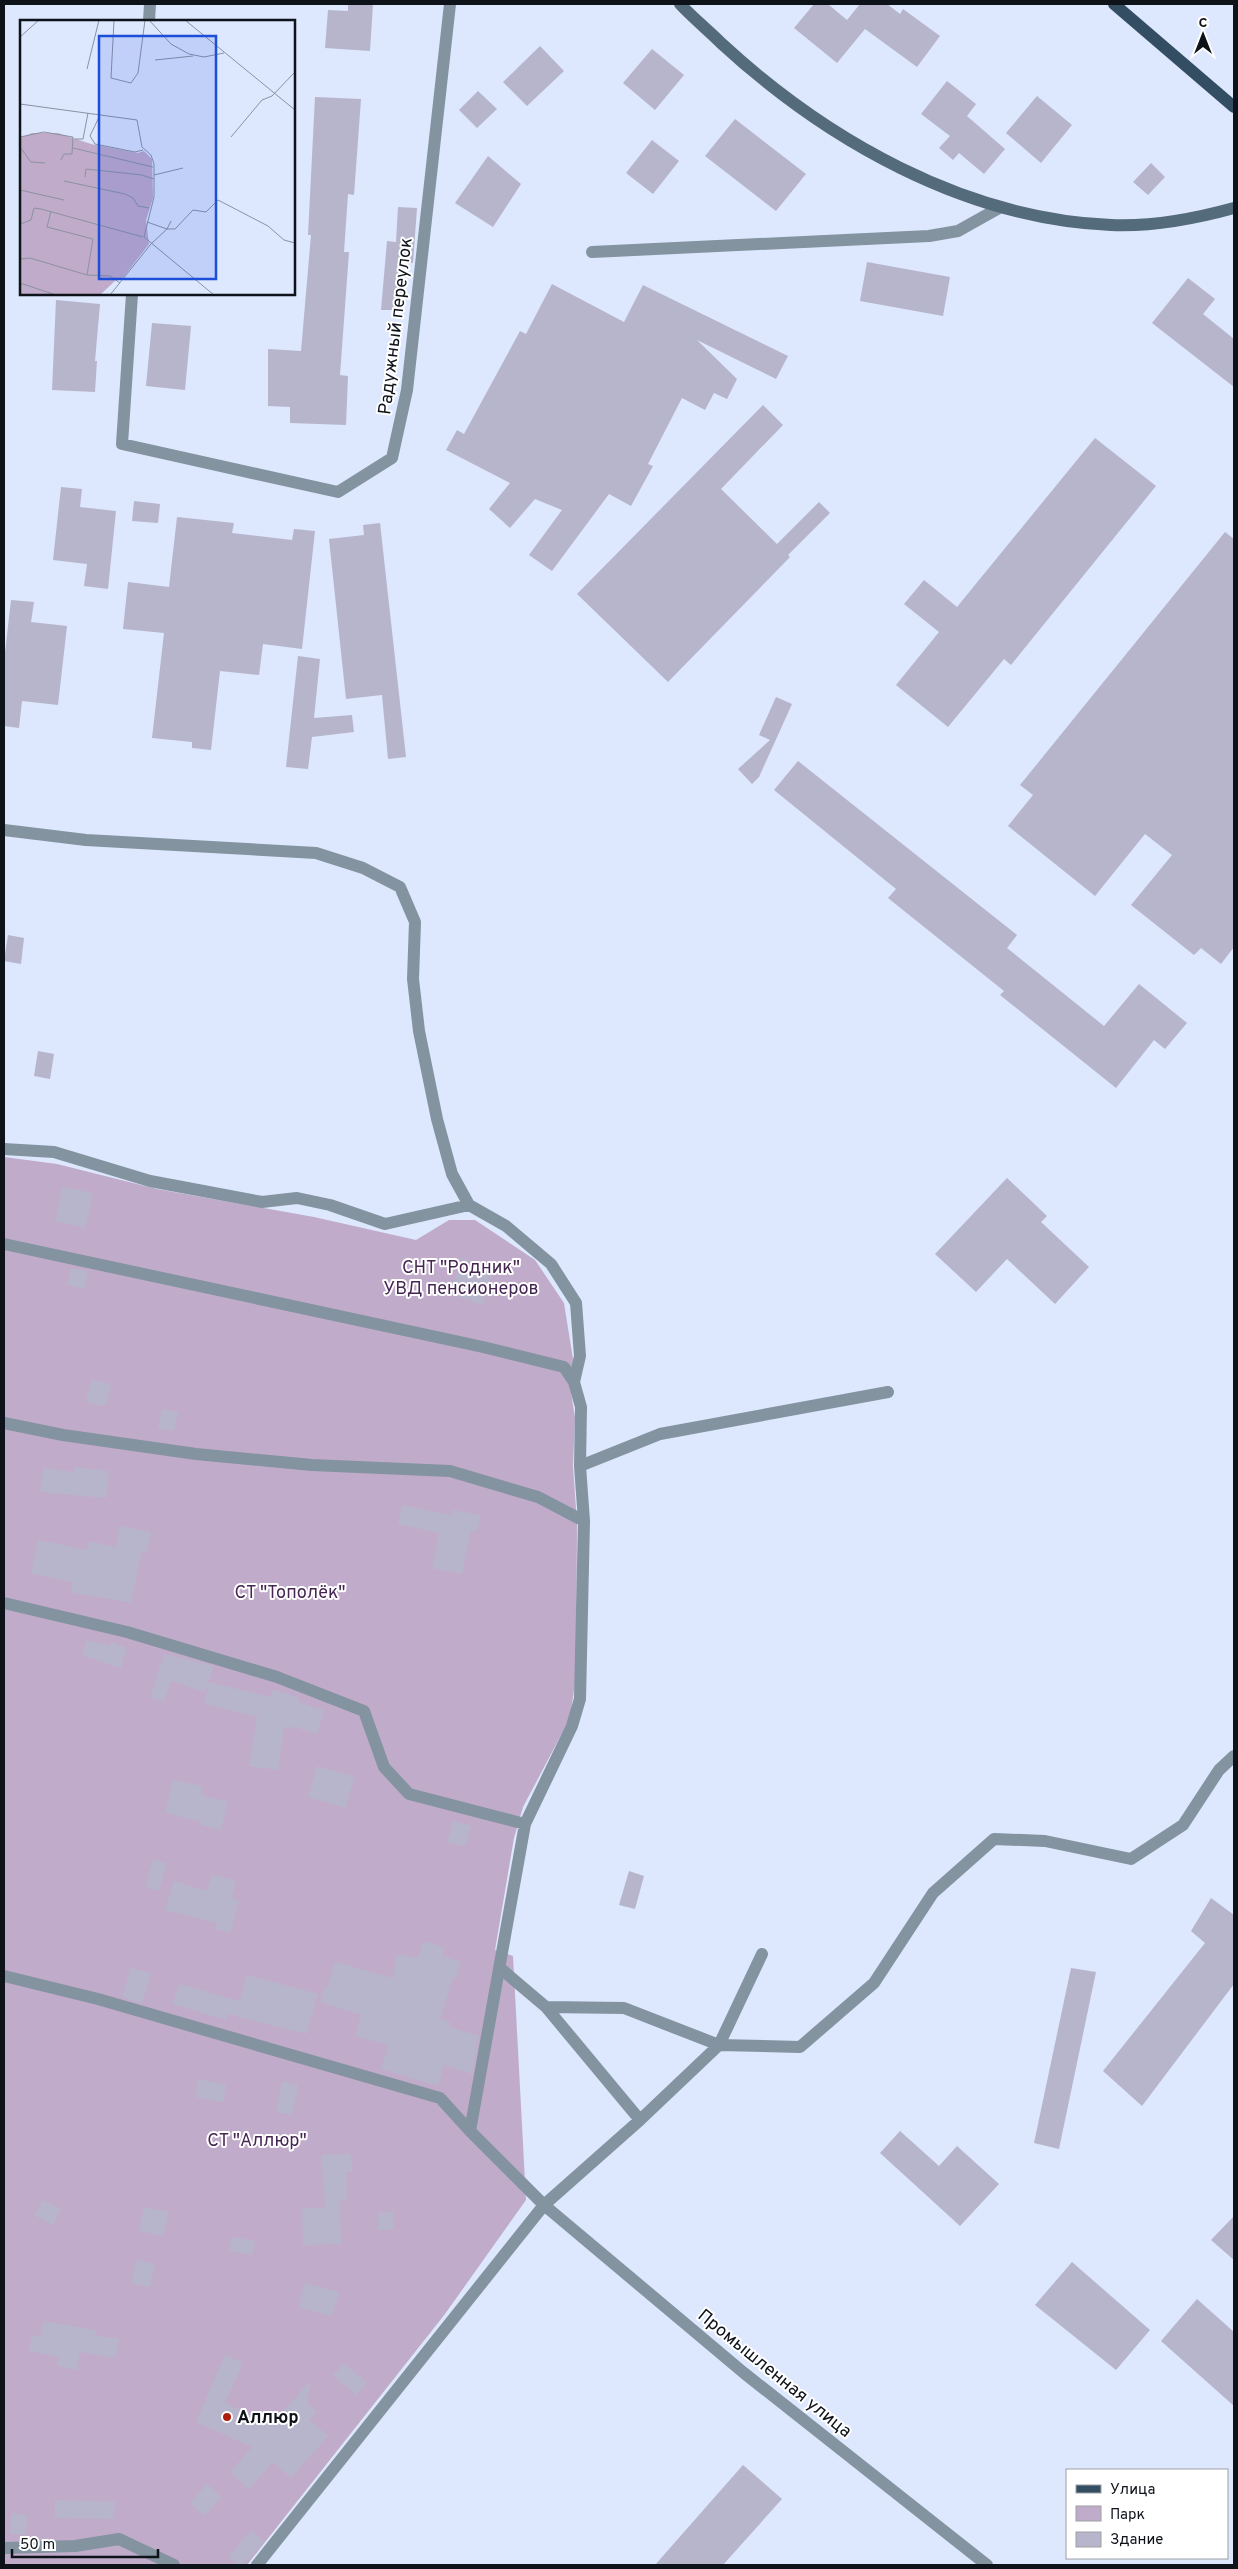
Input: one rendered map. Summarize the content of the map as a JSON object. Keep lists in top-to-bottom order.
{
  "streets": {
    "street": ["Радужный переулок", "Промышленная улица"]
  },
  "parks": ["СНТ \"Родник\" УВД пенсионеров", "СТ \"Тополёк\"", "СТ \"Аллюр\""],
  "places": ["Аллюр"],
  "legend": ["Улица", "Парк", "Здание"],
  "scale_bar": "50 m",
  "north": "top"
}
